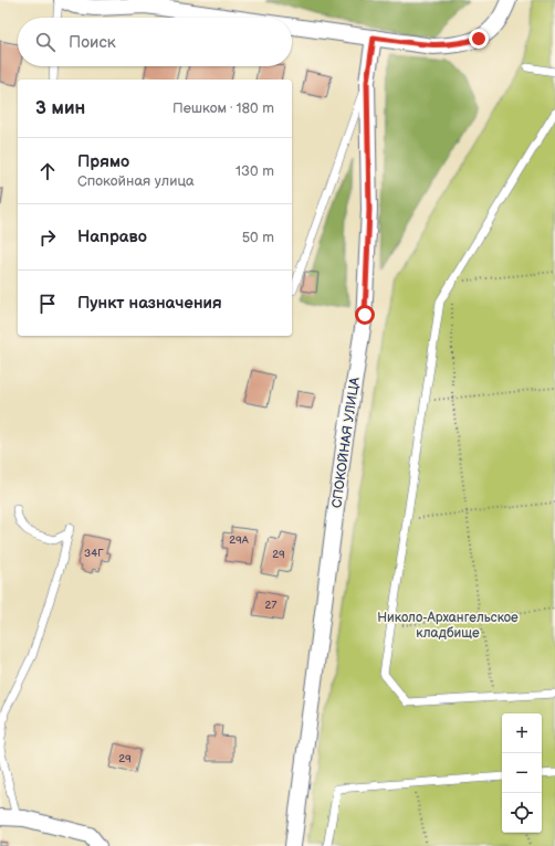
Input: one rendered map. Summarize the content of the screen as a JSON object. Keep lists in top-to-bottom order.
{
  "streets": {
    "street": ["СПОКОЙНАЯ УЛИЦА"]
  },
  "parks": ["Николо-Архангельское кладбище"],
  "house_numbers": [
    "29А",
    "34Г",
    "29",
    "27",
    "29"
  ],
  "page": {
    "search": "Поиск",
    "heading": ["3 мин", "Пешком · 180 m"],
    "list": [
      ["Прямо", "Спокойная улица", "130 m"],
      ["Направо", "50 m"],
      "Пункт назначения"
    ],
    "map_buttons": ["+", "−"]
  }
}
